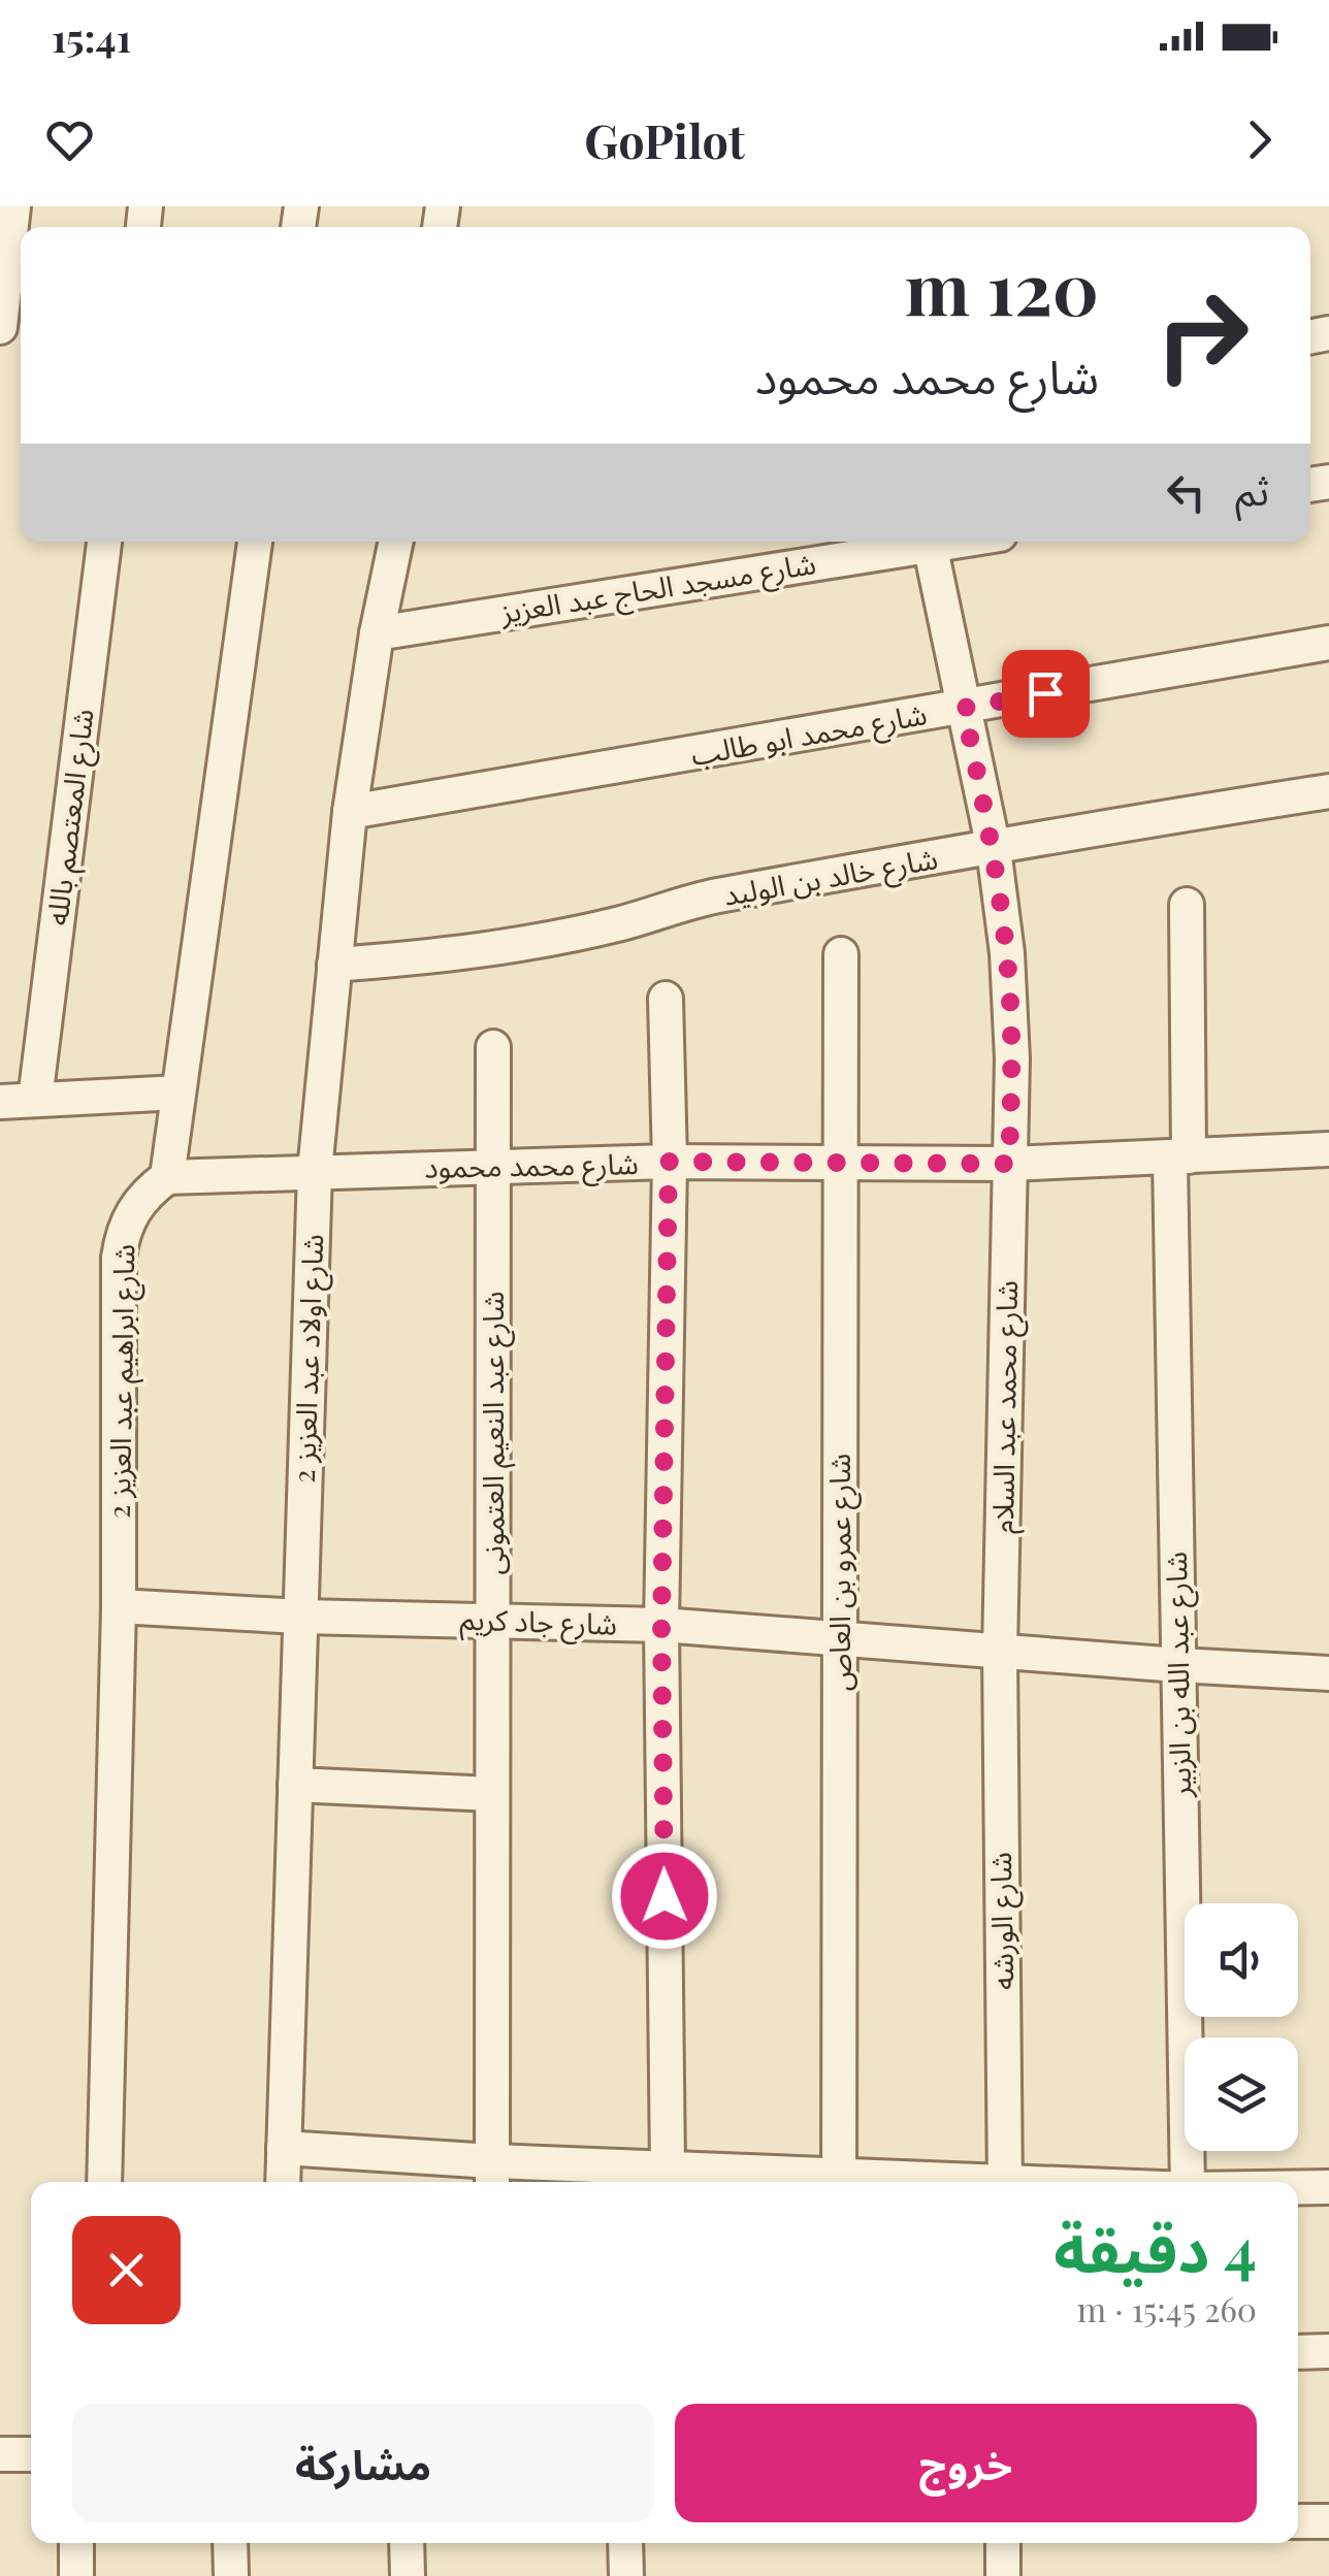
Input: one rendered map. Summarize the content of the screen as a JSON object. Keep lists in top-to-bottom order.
{
  "streets": {
    "street": [
      "شارع مسجد الحاج عبد العزيز",
      "شارع محمد ابو طالب",
      "شارع المعتصم بالله",
      "شارع خالد بن الوليد",
      "شارع محمد محمود",
      "شارع اولاد عبد العزيز 2",
      "شارع ابراهيم عبد العزيز 2",
      "شارع محمد عبد السلام",
      "شارع عبد النعيم العتمونى",
      "شارع عمرو بن العاص",
      "شارع جاد كريم",
      "شارع عبد الله بن الزبير",
      "شارع الورشه"
    ]
  },
  "crossings": [
    ["شارع مسجد الحاج عبد العزيز", "شارع اولاد عبد العزيز 2"],
    ["شارع محمد ابو طالب", "شارع اولاد عبد العزيز 2"],
    ["شارع خالد بن الوليد", "شارع اولاد عبد العزيز 2"],
    ["شارع محمد محمود", "شارع اولاد عبد العزيز 2"],
    ["شارع محمد محمود", "شارع ابراهيم عبد العزيز 2"],
    ["شارع محمد محمود", "شارع محمد عبد السلام"],
    ["شارع محمد محمود", "شارع عبد النعيم العتمونى"],
    ["شارع محمد محمود", "شارع عمرو بن العاص"],
    ["شارع محمد محمود", "شارع عبد الله بن الزبير"],
    ["شارع اولاد عبد العزيز 2", "شارع جاد كريم"],
    ["شارع ابراهيم عبد العزيز 2", "شارع جاد كريم"],
    ["شارع محمد عبد السلام", "شارع جاد كريم"],
    ["شارع محمد عبد السلام", "شارع الورشه"],
    ["شارع عبد النعيم العتمونى", "شارع جاد كريم"],
    ["شارع عمرو بن العاص", "شارع جاد كريم"],
    ["شارع جاد كريم", "شارع عبد الله بن الزبير"],
    ["شارع جاد كريم", "شارع الورشه"]
  ],
  "page": {
    "status": "15:41",
    "header": "GoPilot",
    "turn": ["120 m", "شارع محمد محمود"],
    "then": "ثم",
    "heading": ["4 دقيقة", "260 m · 15:45"],
    "buttons": ["خروج", "مشاركة"]
  }
}
